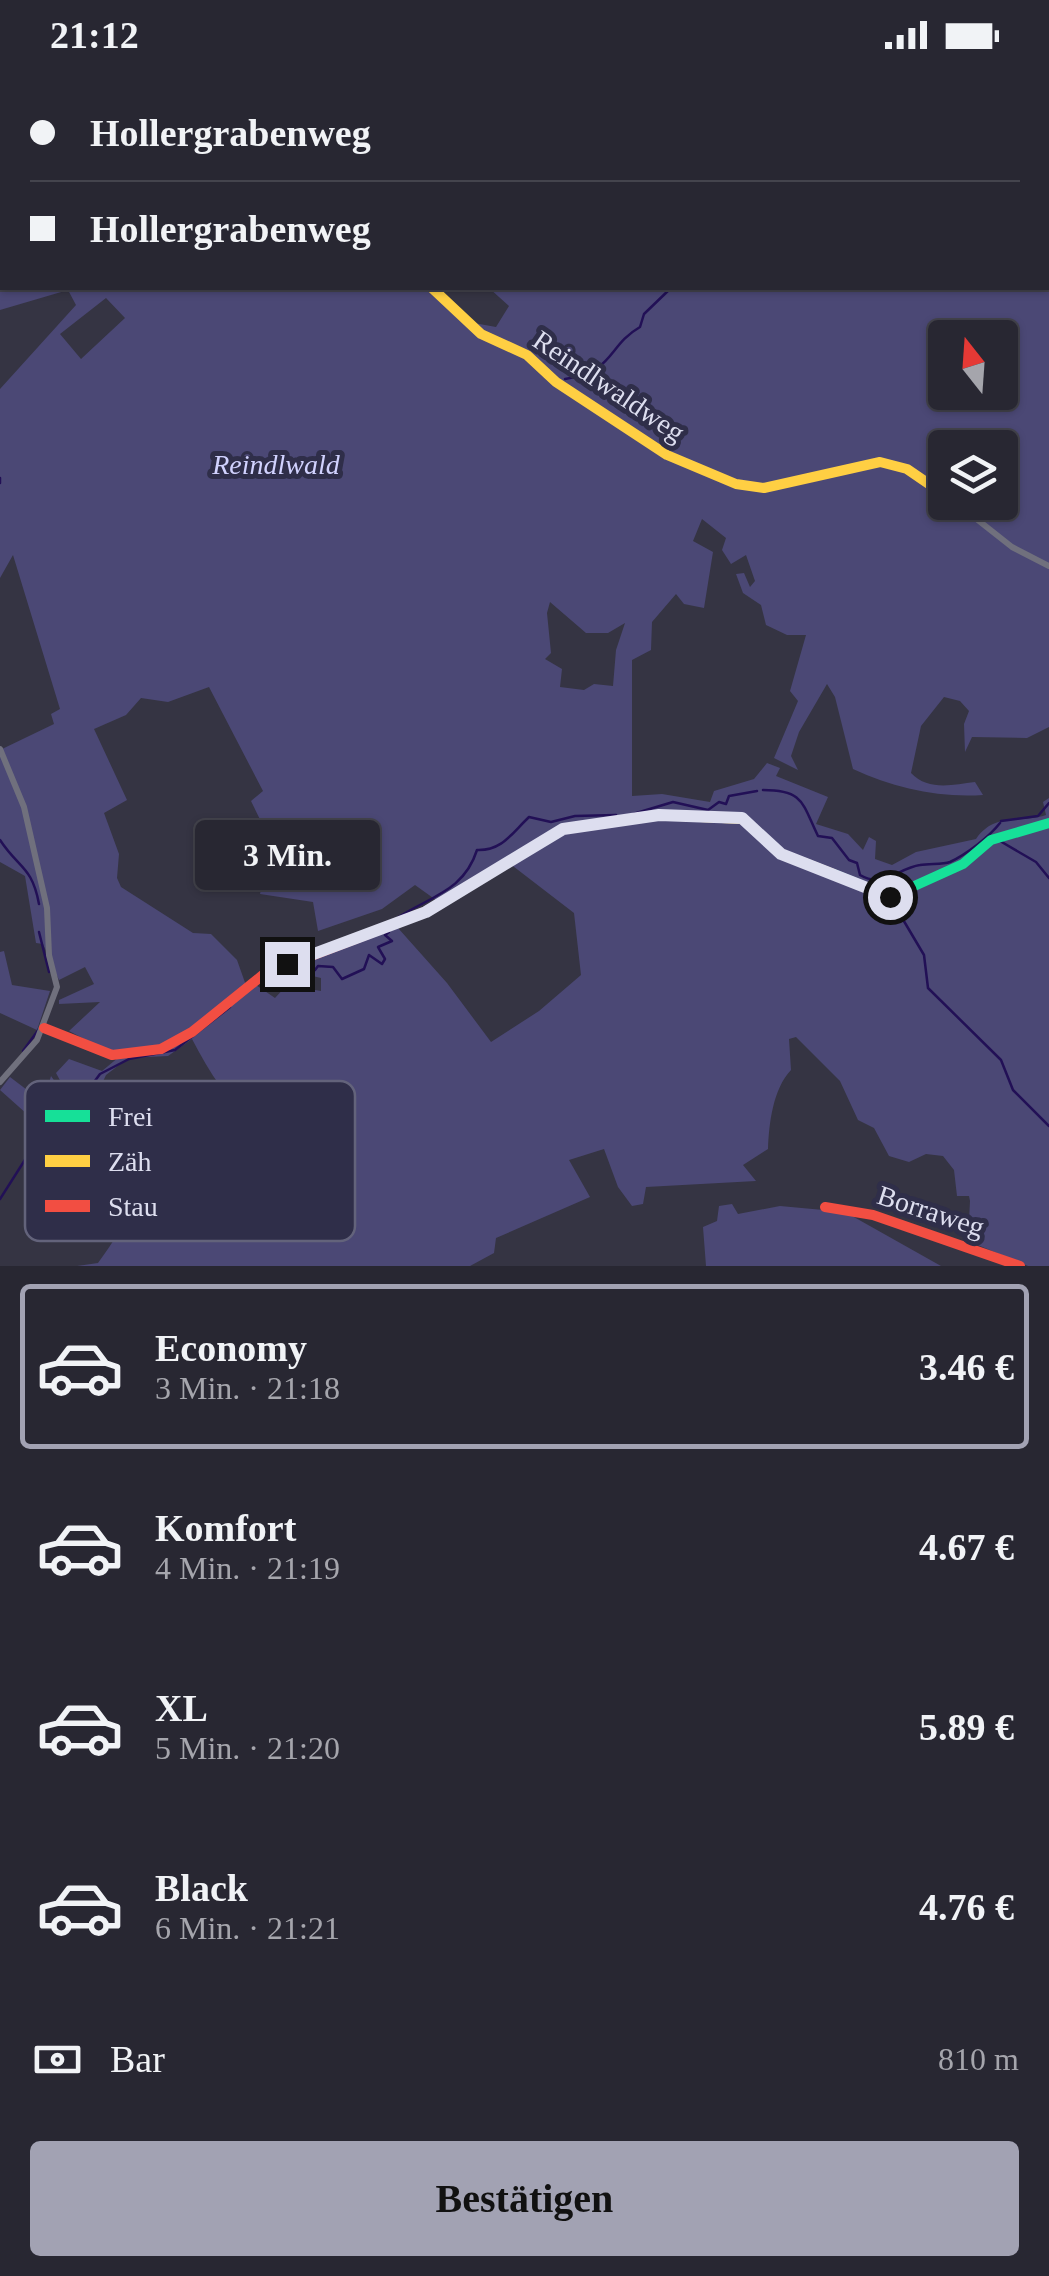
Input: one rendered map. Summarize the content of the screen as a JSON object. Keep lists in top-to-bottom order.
{
  "streets": {
    "street": ["Reindlwaldweg", "Borraweg"]
  },
  "parks": ["Reindlwald"],
  "legend": ["Frei", "Zäh", "Stau"],
  "north": "top",
  "page": {
    "status": "21:12",
    "banner": ["Hollergrabenweg", "Hollergrabenweg"],
    "bubble": "3 Min.",
    "list": [
      {
        "name": "Economy",
        "note": "3 Min. · 21:18",
        "value": "3.46 €"
      },
      {
        "name": "Komfort",
        "note": "4 Min. · 21:19",
        "value": "4.67 €"
      },
      {
        "name": "XL",
        "note": "5 Min. · 21:20",
        "value": "5.89 €"
      },
      {
        "name": "Black",
        "note": "6 Min. · 21:21",
        "value": "4.76 €"
      }
    ],
    "pay": ["Bar", "810 m"],
    "buttons": "Bestätigen"
  }
}
